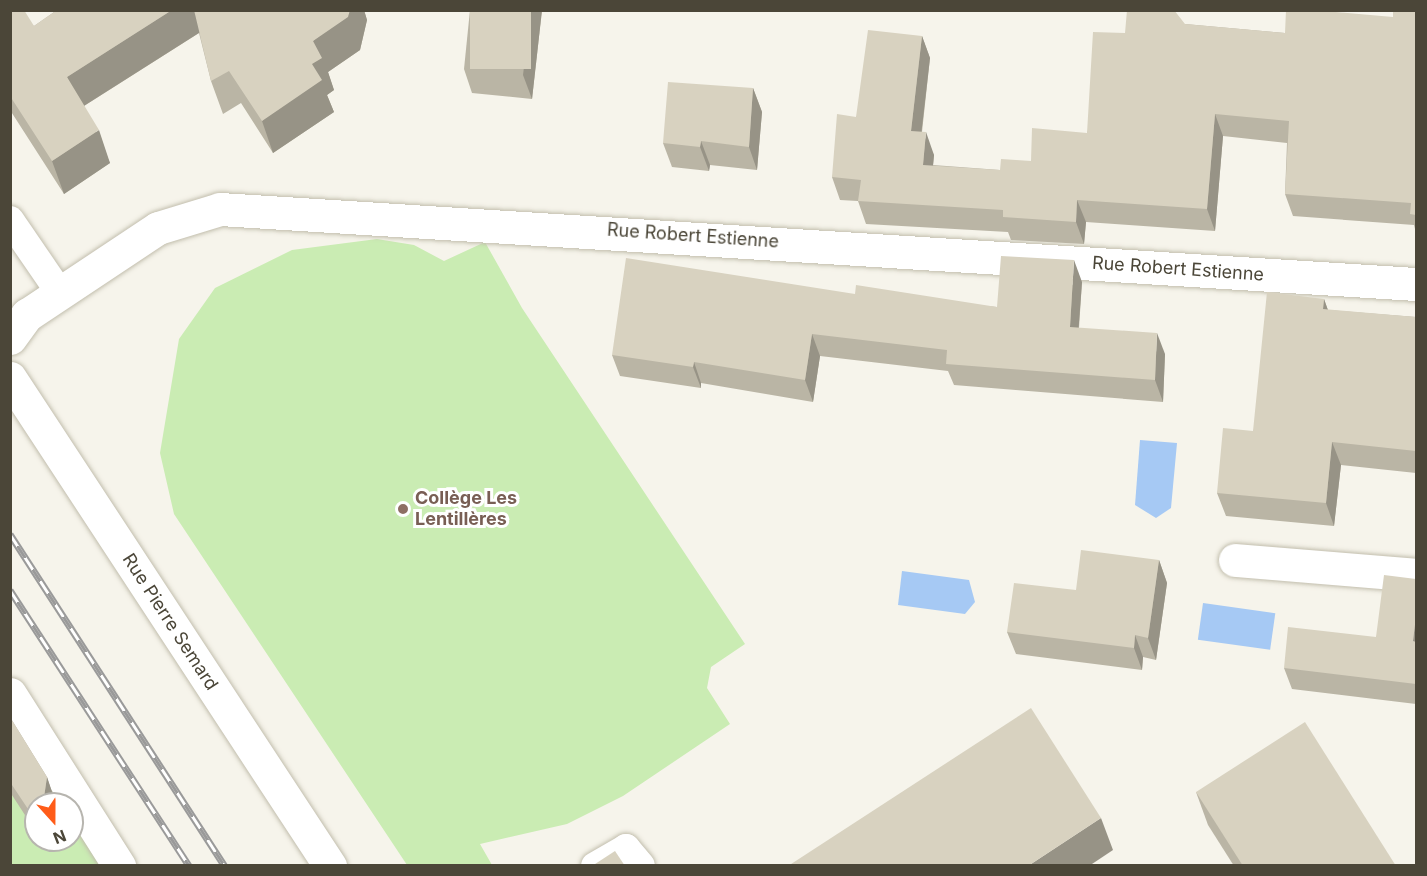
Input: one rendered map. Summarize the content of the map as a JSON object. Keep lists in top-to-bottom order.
{
  "streets": {
    "street": ["Rue Robert Estienne", "Rue Pierre Semard"]
  },
  "places": ["Collège Les Lentillères"],
  "north": "bottom"
}
